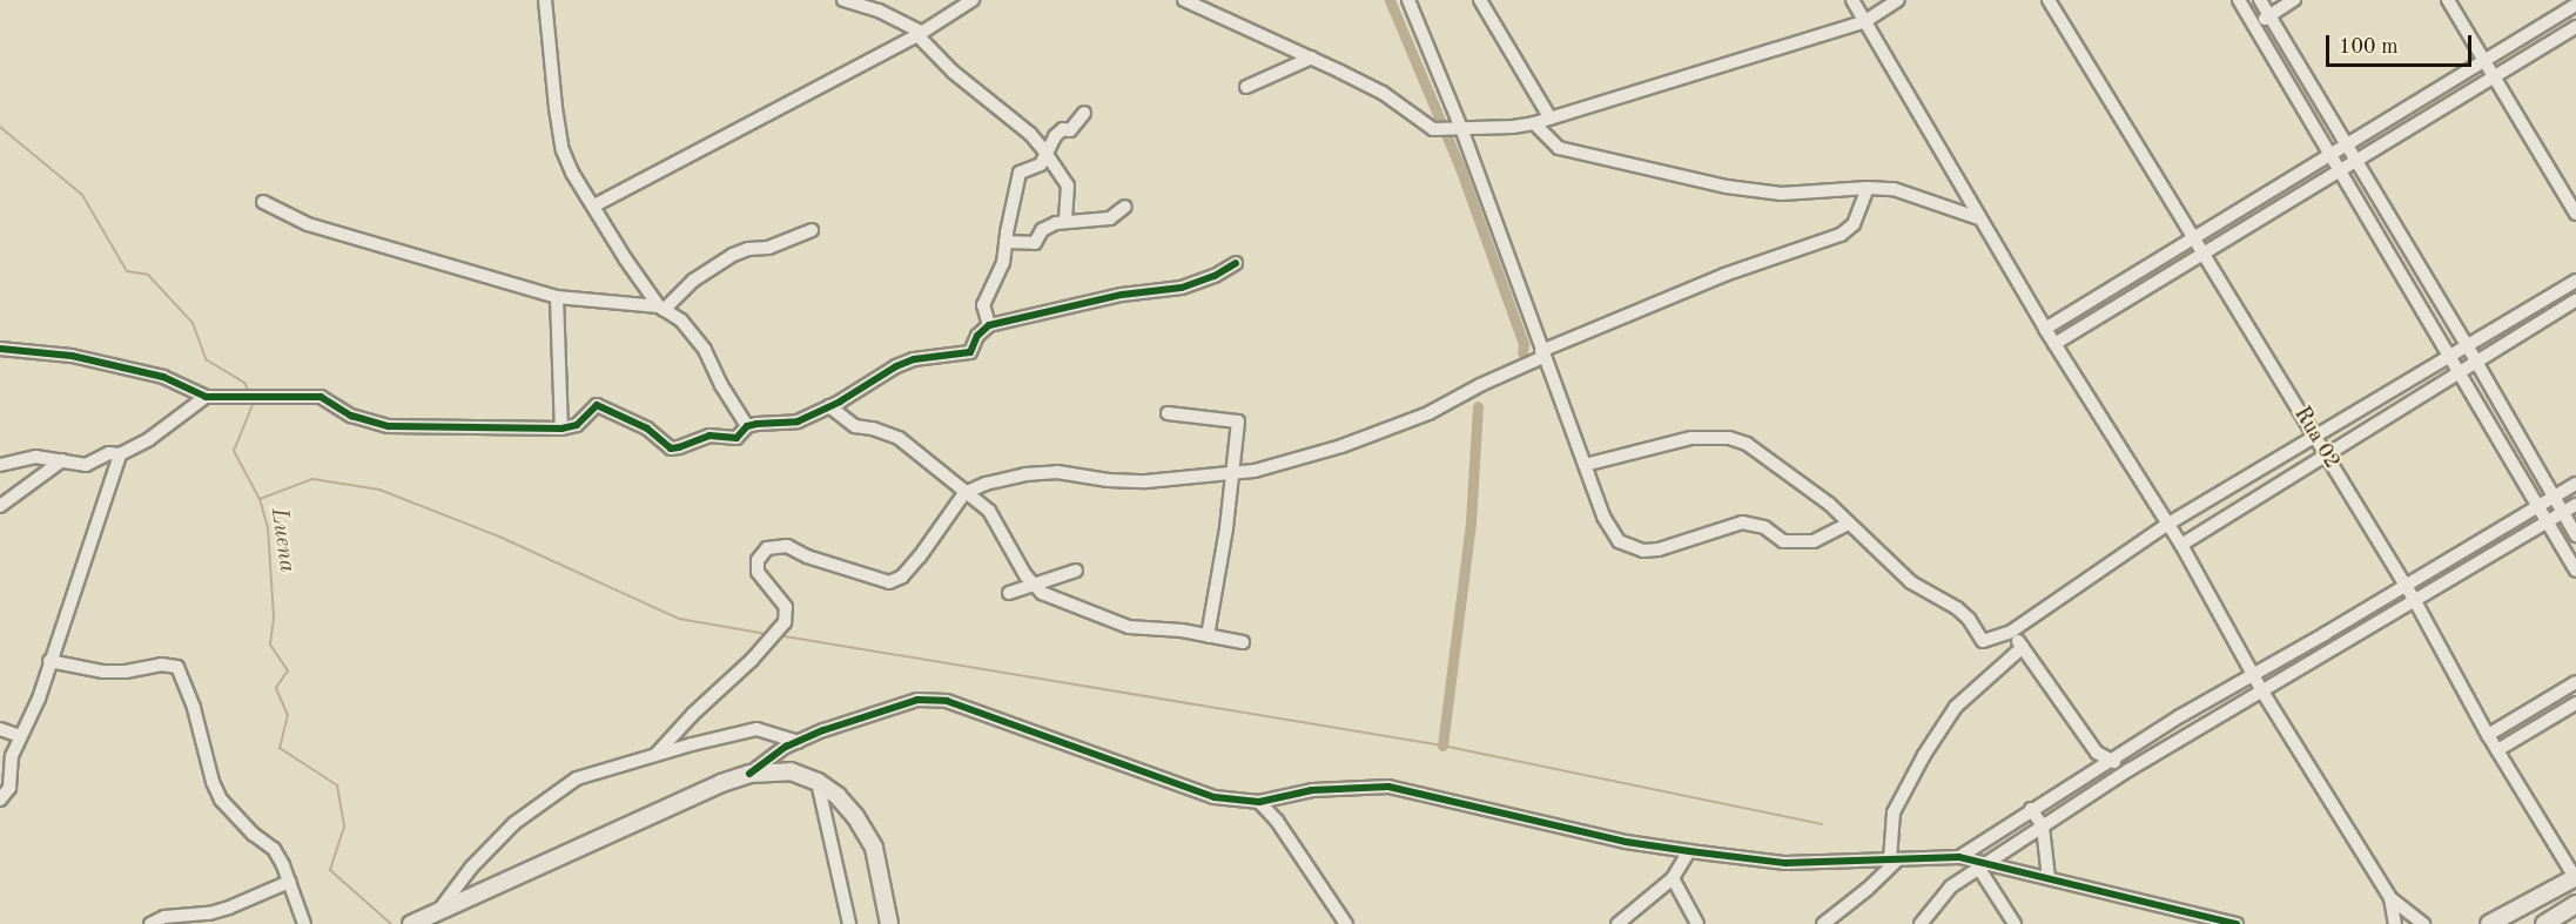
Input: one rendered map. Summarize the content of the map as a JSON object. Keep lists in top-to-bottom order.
{
  "streets": {
    "street": ["Rua 02"]
  },
  "water": ["Luena"],
  "scale_bar": "100 m"
}
